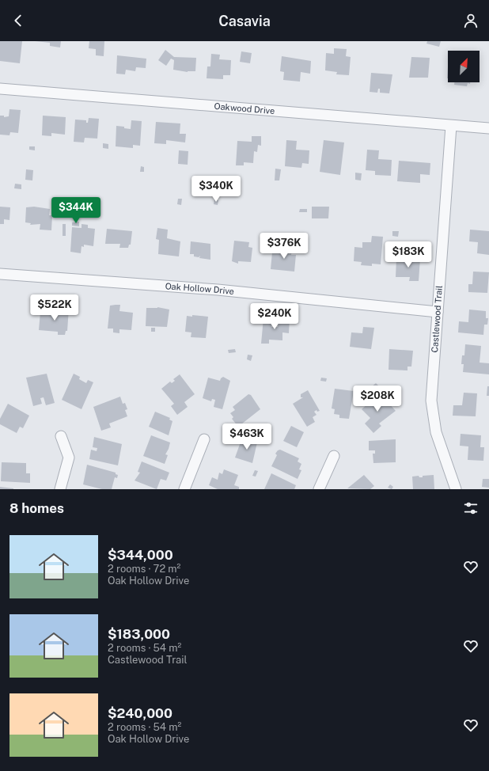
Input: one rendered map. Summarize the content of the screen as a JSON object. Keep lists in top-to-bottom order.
{
  "streets": {
    "street": ["Oakwood Drive", "Oak Hollow Drive", "Castlewood Trail"]
  },
  "crossings": [
    ["Oakwood Drive", "Castlewood Trail"],
    ["Oak Hollow Drive", "Castlewood Trail"]
  ],
  "north": "top right",
  "page": {
    "header": "Casavia",
    "price": [
      "$340K",
      "$344K",
      "$376K",
      "$183K",
      "$522K",
      "$240K",
      "$208K",
      "$463K"
    ],
    "heading": "8 homes",
    "list": [
      {
        "name": "$344,000",
        "note": "2 rooms · 72 m² · Oak Hollow Drive"
      },
      {
        "name": "$183,000",
        "note": "2 rooms · 54 m² · Castlewood Trail"
      },
      {
        "name": "$240,000",
        "note": "2 rooms · 54 m² · Oak Hollow Drive"
      }
    ]
  }
}
